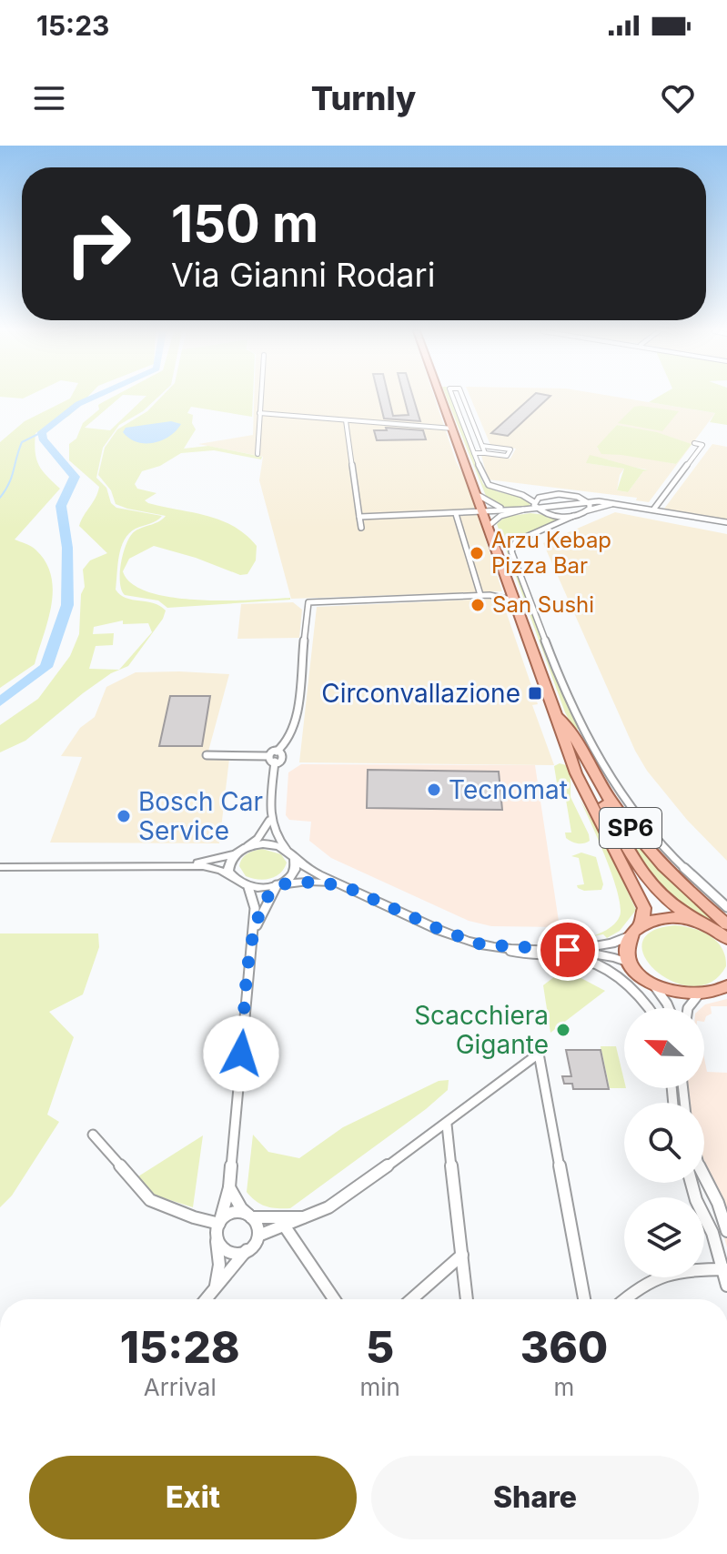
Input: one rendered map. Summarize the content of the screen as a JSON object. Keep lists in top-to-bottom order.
{
  "streets": {
    "main road": ["SP6"]
  },
  "places": {
    "other": [
      "Arzu Kebap Pizza Bar",
      "San Sushi",
      "Tecnomat",
      "Bosch Car Service",
      "Scacchiera Gigante"
    ],
    "transit": ["Circonvallazione"]
  },
  "north": "left",
  "page": {
    "status": "15:23",
    "header": "Turnly",
    "turn": ["150 m", "Via Gianni Rodari"],
    "eta": [
      "15:28",
      "Arrival",
      "5",
      "min",
      "360",
      "m"
    ],
    "buttons": ["Exit", "Share"]
  }
}
